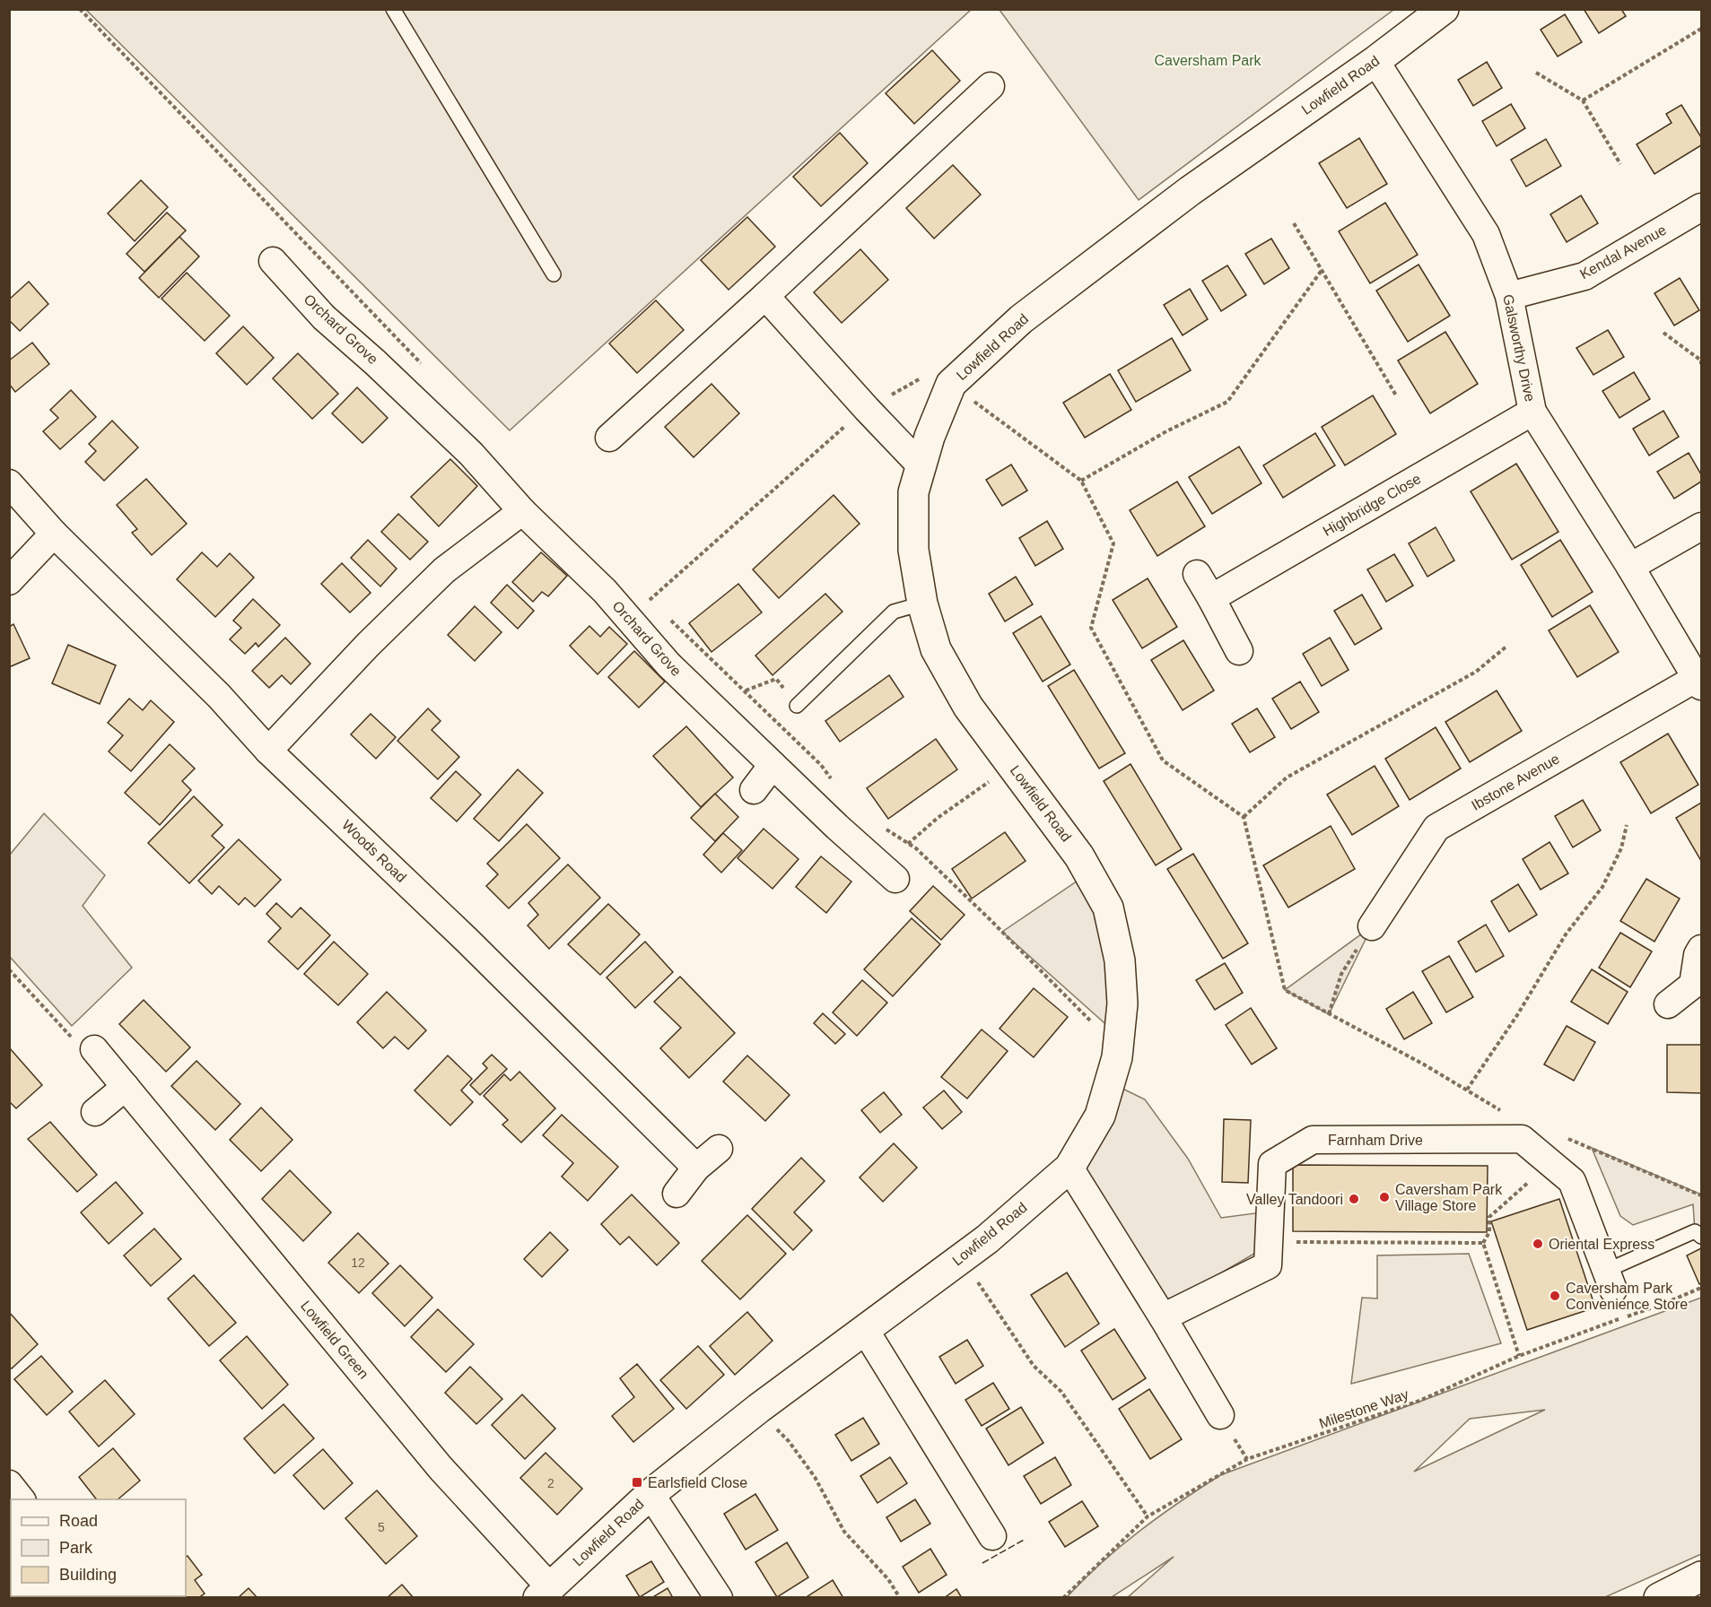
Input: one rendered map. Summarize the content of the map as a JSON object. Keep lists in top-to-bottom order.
{
  "streets": {
    "street": [
      "Lowfield Road",
      "Kendal Avenue",
      "Orchard Grove",
      "Galsworthy Drive",
      "Highbridge Close",
      "Ibstone Avenue",
      "Woods Road",
      "Farnham Drive",
      "Lowfield Green"
    ],
    "path": ["Milestone Way"]
  },
  "crossings": [
    ["Lowfield Road", "Galsworthy Drive"],
    ["Lowfield Road", "Lowfield Green"],
    ["Kendal Avenue", "Galsworthy Drive"],
    ["Galsworthy Drive", "Highbridge Close"],
    ["Galsworthy Drive", "Ibstone Avenue"]
  ],
  "parks": ["Caversham Park"],
  "places": {
    "other": [
      "Caversham Park Village Store",
      "Valley Tandoori",
      "Oriental Express",
      "Caversham Park Convenience Store"
    ],
    "transit": ["Earlsfield Close"]
  },
  "house_numbers": ["12", "2", "5"],
  "legend": ["Road", "Park", "Building"]
}
